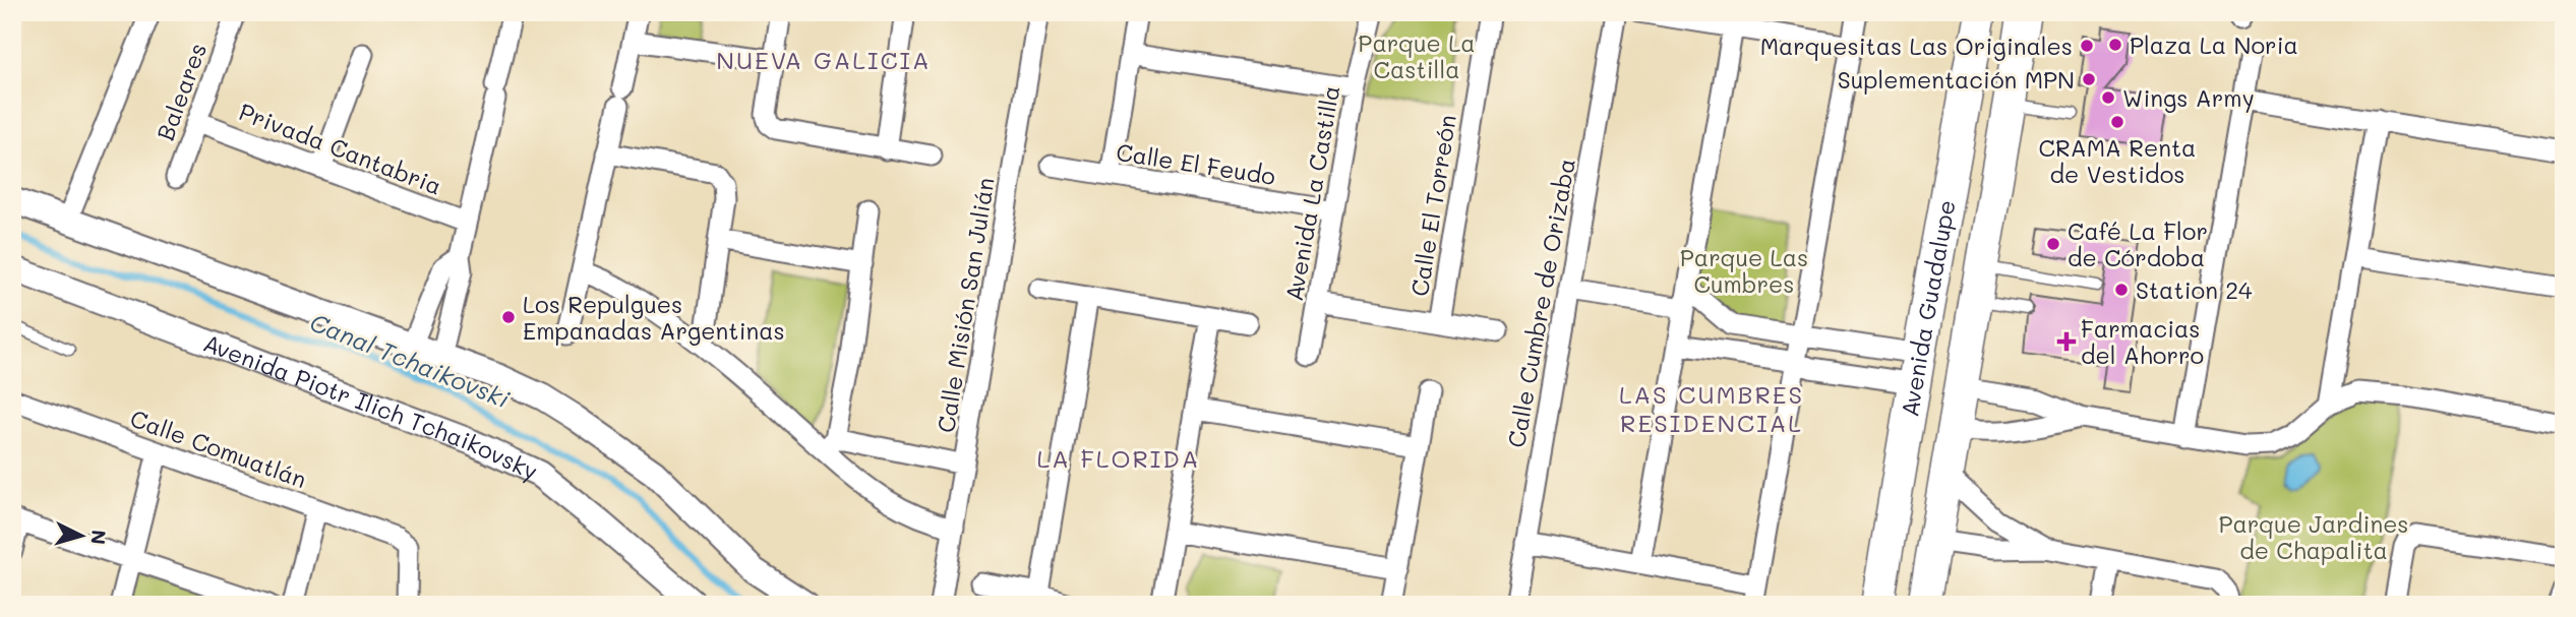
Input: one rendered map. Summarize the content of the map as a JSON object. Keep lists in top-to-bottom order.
{
  "streets": {
    "main road": ["Avenida Guadalupe"],
    "street": [
      "Baleares",
      "Privada Cantabria",
      "Calle El Feudo",
      "Avenida La Castilla",
      "Calle El Torreón",
      "Calle Cumbre de Orizaba",
      "Calle Misión San Julián",
      "Avenida Piotr Ilich Tchaikovsky",
      "Calle Comuatlán"
    ]
  },
  "crossings": [
    ["Baleares", "Privada Cantabria"],
    ["Calle El Feudo", "Avenida La Castilla"]
  ],
  "districts": ["NUEVA GALICIA", "LAS CUMBRES RESIDENCIAL", "LA FLORIDA"],
  "water": ["Canal Tchaikovski"],
  "parks": ["Parque La Castilla", "Parque Las Cumbres", "Parque Jardines de Chapalita"],
  "places": {
    "other": [
      "Plaza La Noria",
      "Marquesitas Las Originales",
      "Suplementación MPN",
      "Wings Army",
      "CRAMA Renta de Vestidos",
      "Café La Flor de Córdoba",
      "Station 24",
      "Los Repulgues Empanadas Argentinas"
    ],
    "health": ["Farmacias del Ahorro"]
  },
  "north": "right"
}
